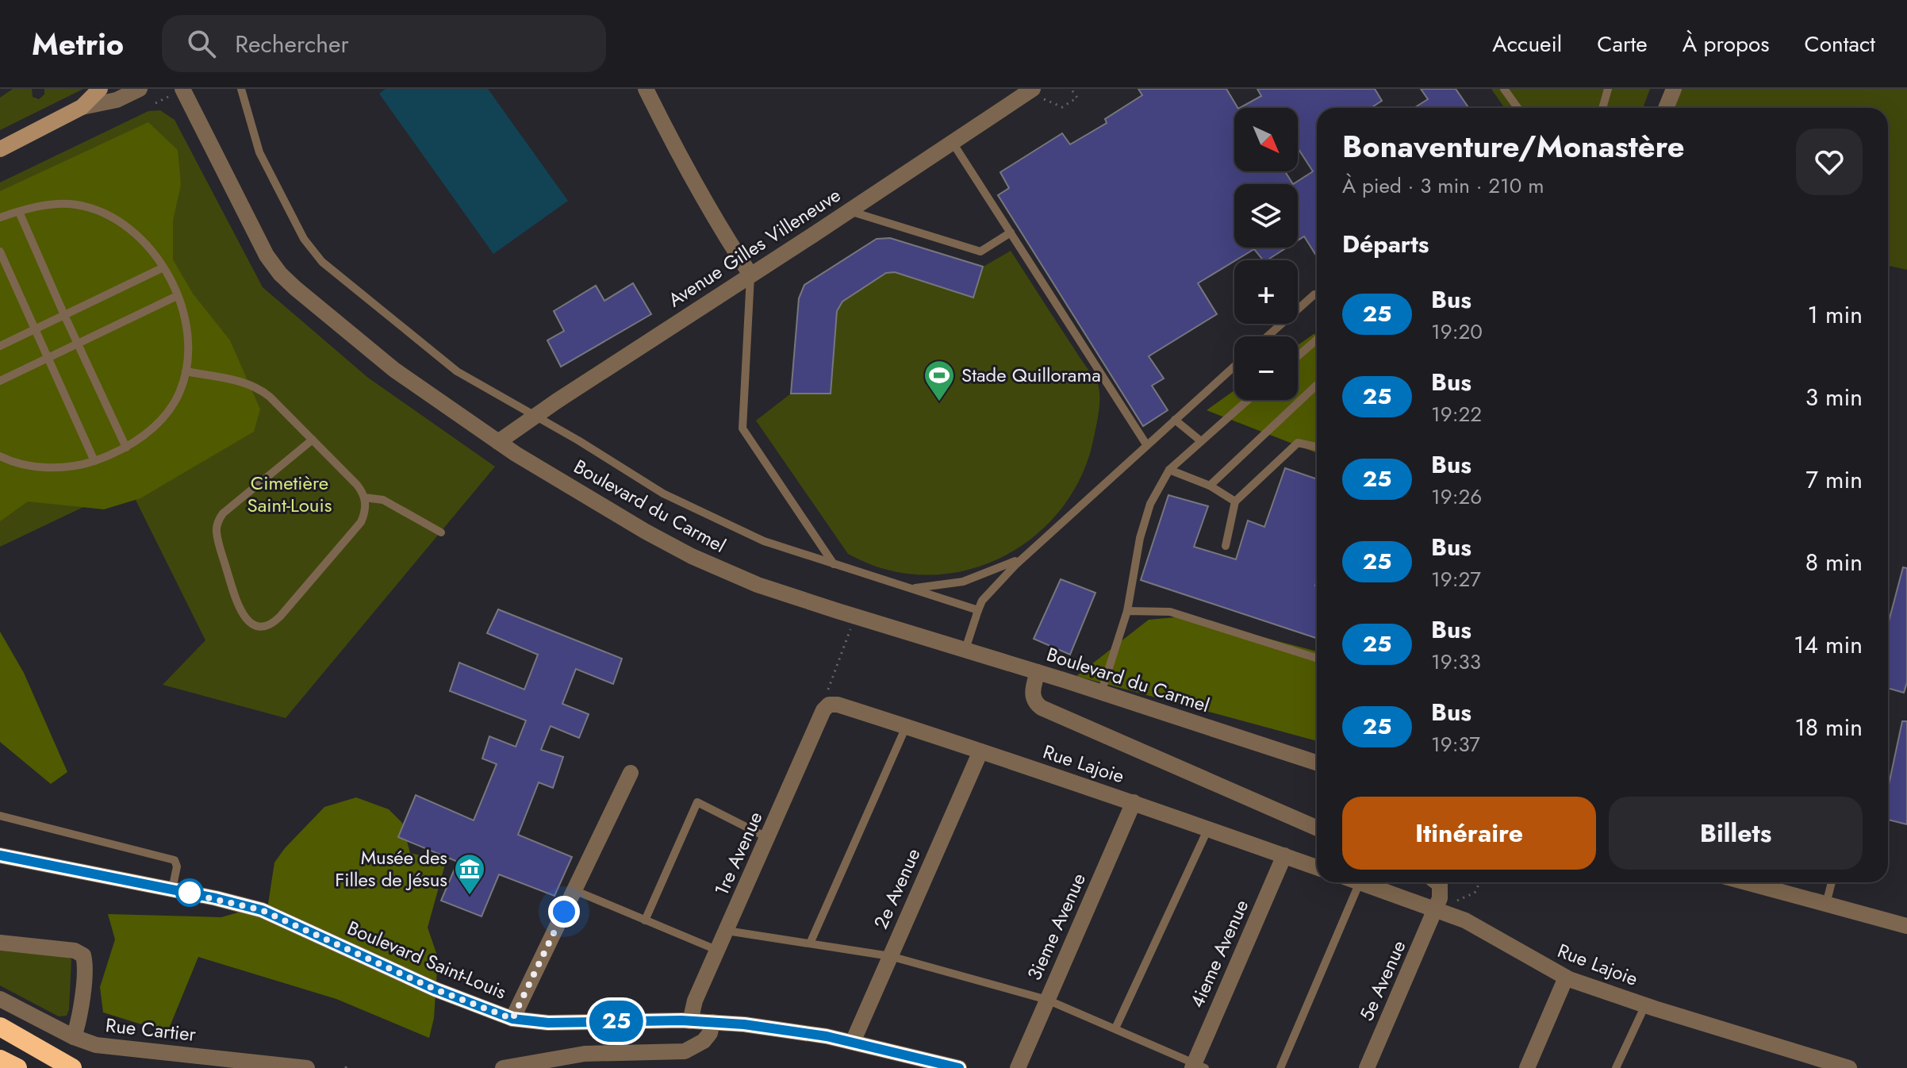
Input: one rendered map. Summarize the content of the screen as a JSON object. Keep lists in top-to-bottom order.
{
  "streets": {
    "street": [
      "Avenue Gilles Villeneuve",
      "Boulevard du Carmel",
      "Rue Lajoie",
      "1re Avenue",
      "2e Avenue",
      "3ieme Avenue",
      "4ieme Avenue",
      "Boulevard Saint-Louis",
      "5e Avenue",
      "Rue Cartier"
    ]
  },
  "crossings": [
    ["Avenue Gilles Villeneuve", "Boulevard du Carmel"],
    ["Rue Lajoie", "1re Avenue"],
    ["Rue Lajoie", "2e Avenue"],
    ["Rue Lajoie", "3ieme Avenue"],
    ["Rue Lajoie", "4ieme Avenue"],
    ["Rue Lajoie", "5e Avenue"],
    ["1re Avenue", "Boulevard Saint-Louis"],
    ["2e Avenue", "Boulevard Saint-Louis"]
  ],
  "parks": ["Cimetière Saint-Louis"],
  "places": {
    "sports": ["Stade Quillorama"],
    "museum": ["Musée des Filles de Jésus"]
  },
  "lines": ["bus line 25"],
  "north": "bottom right",
  "page": {
    "header": "Metrio",
    "search": "Rechercher",
    "nav": [
      "Accueil",
      "Carte",
      "À propos",
      "Contact"
    ],
    "on_map": "25",
    "map_buttons": ["+", "−"],
    "heading": [
      ["Bonaventure/Monastère", "À pied · 3 min · 210 m"],
      "Départs"
    ],
    "list": [
      {
        "mark": "25",
        "name": "Bus",
        "note": "19:20",
        "value": "1 min"
      },
      {
        "mark": "25",
        "name": "Bus",
        "note": "19:22",
        "value": "3 min"
      },
      {
        "mark": "25",
        "name": "Bus",
        "note": "19:26",
        "value": "7 min"
      },
      {
        "mark": "25",
        "name": "Bus",
        "note": "19:27",
        "value": "8 min"
      },
      {
        "mark": "25",
        "name": "Bus",
        "note": "19:33",
        "value": "14 min"
      },
      {
        "mark": "25",
        "name": "Bus",
        "note": "19:37",
        "value": "18 min"
      }
    ],
    "buttons": ["Itinéraire", "Billets"]
  }
}
